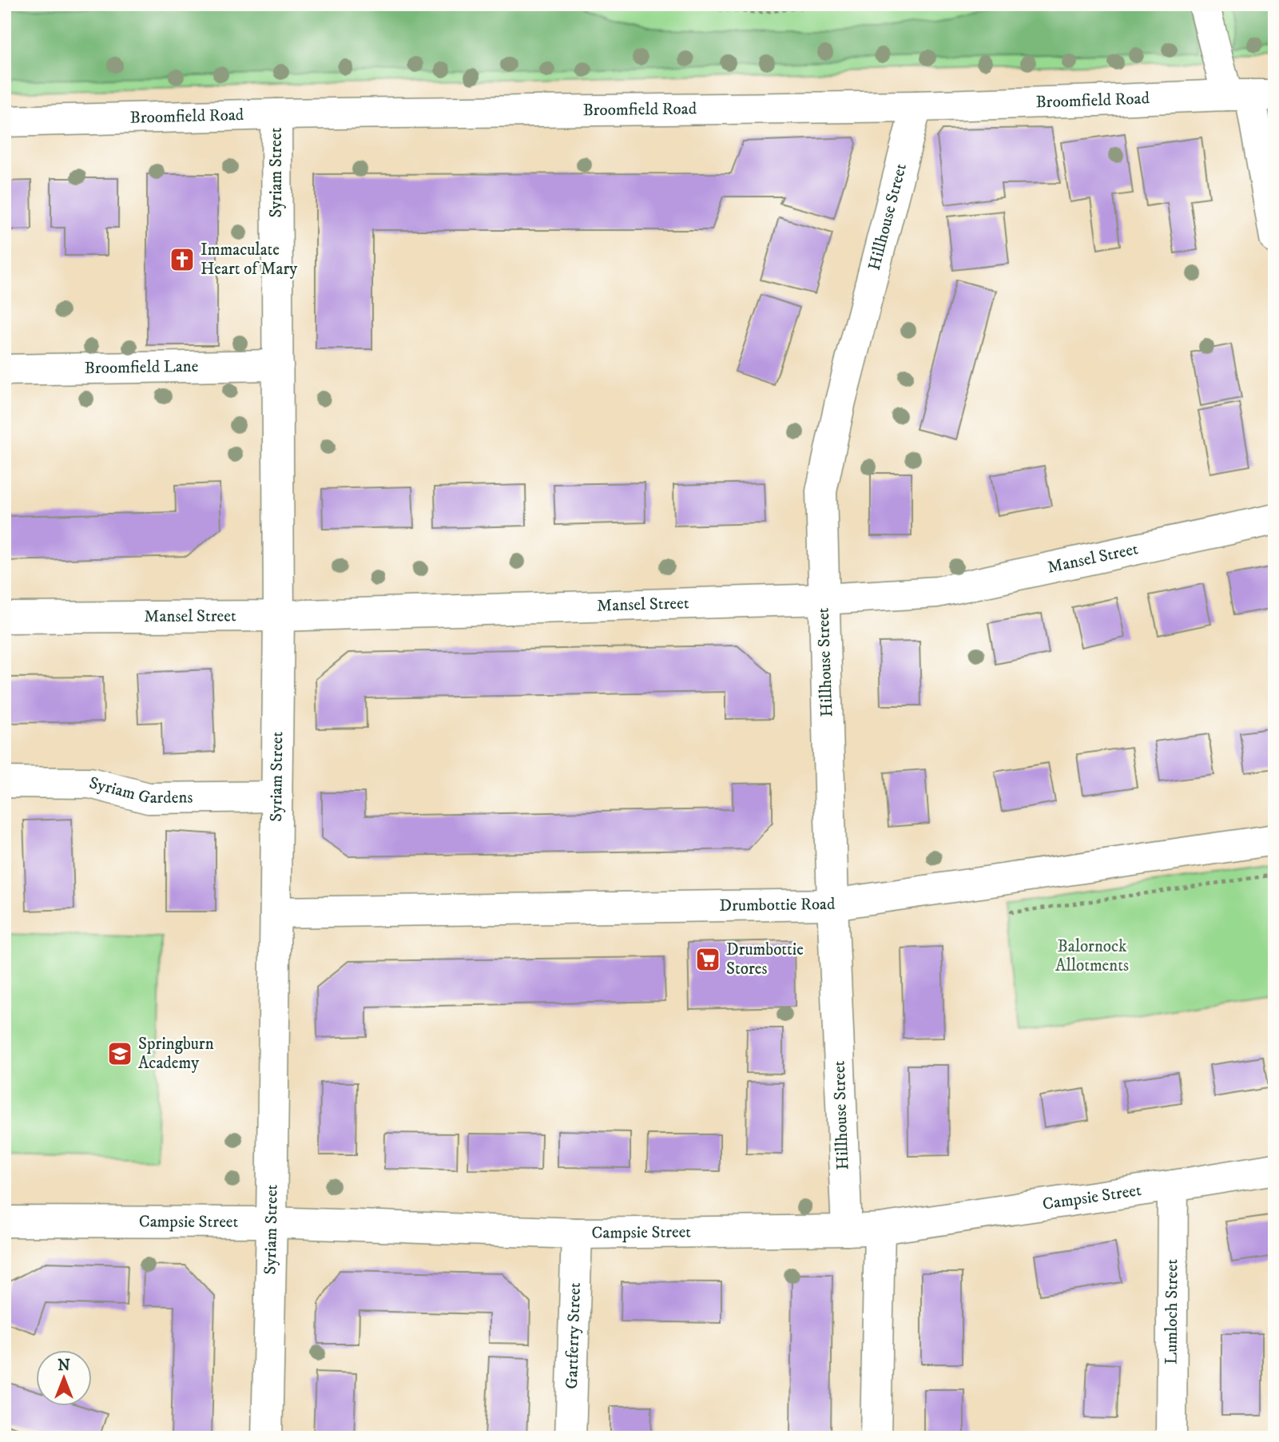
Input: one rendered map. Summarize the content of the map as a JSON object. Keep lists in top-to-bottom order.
{
  "streets": {
    "street": [
      "Broomfield Road",
      "Syriam Street",
      "Hillhouse Street",
      "Broomfield Lane",
      "Mansel Street",
      "Syriam Gardens",
      "Drumbottie Road",
      "Campsie Street",
      "Lumloch Street",
      "Gartferry Street"
    ]
  },
  "crossings": [
    ["Broomfield Road", "Syriam Street"],
    ["Broomfield Road", "Hillhouse Street"],
    ["Syriam Street", "Broomfield Lane"],
    ["Syriam Street", "Mansel Street"],
    ["Syriam Street", "Syriam Gardens"],
    ["Syriam Street", "Drumbottie Road"],
    ["Syriam Street", "Campsie Street"],
    ["Hillhouse Street", "Mansel Street"],
    ["Hillhouse Street", "Drumbottie Road"],
    ["Hillhouse Street", "Campsie Street"],
    ["Campsie Street", "Lumloch Street"],
    ["Campsie Street", "Gartferry Street"]
  ],
  "parks": ["Balornock Allotments"],
  "places": {
    "church": ["Immaculate Heart of Mary"],
    "supermarket": ["Drumbottie Stores"],
    "school or university": ["Springburn Academy"]
  },
  "north": "top"
}
